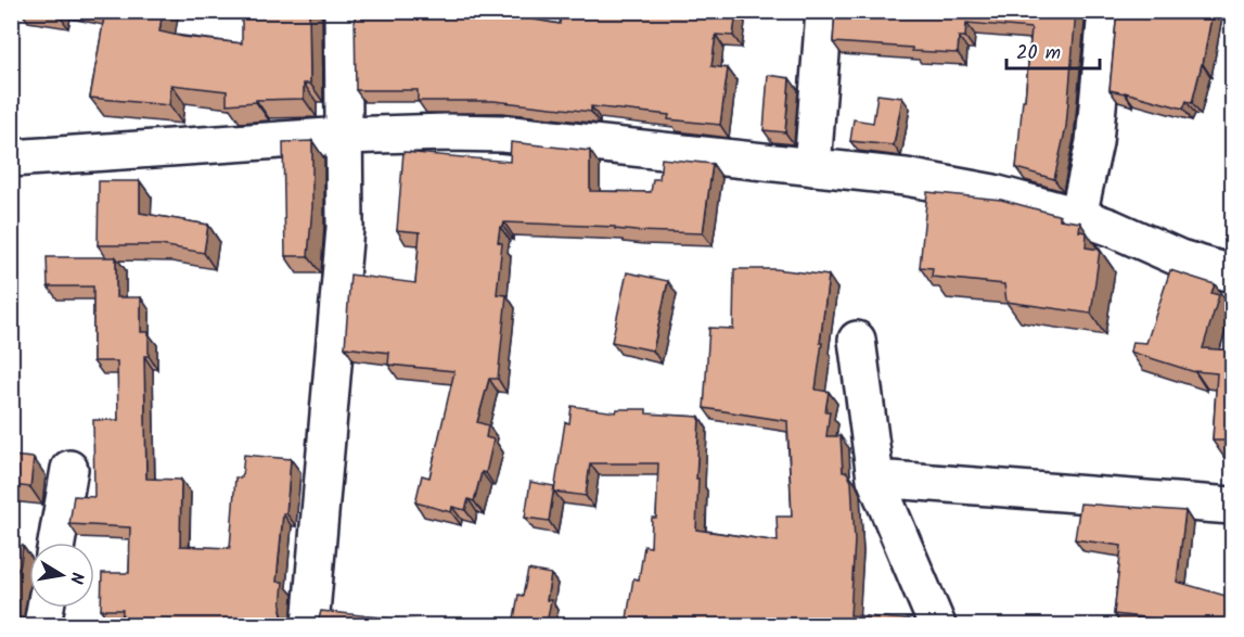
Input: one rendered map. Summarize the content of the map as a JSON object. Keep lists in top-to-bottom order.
{
  "scale_bar": "20 m",
  "north": "right"
}
